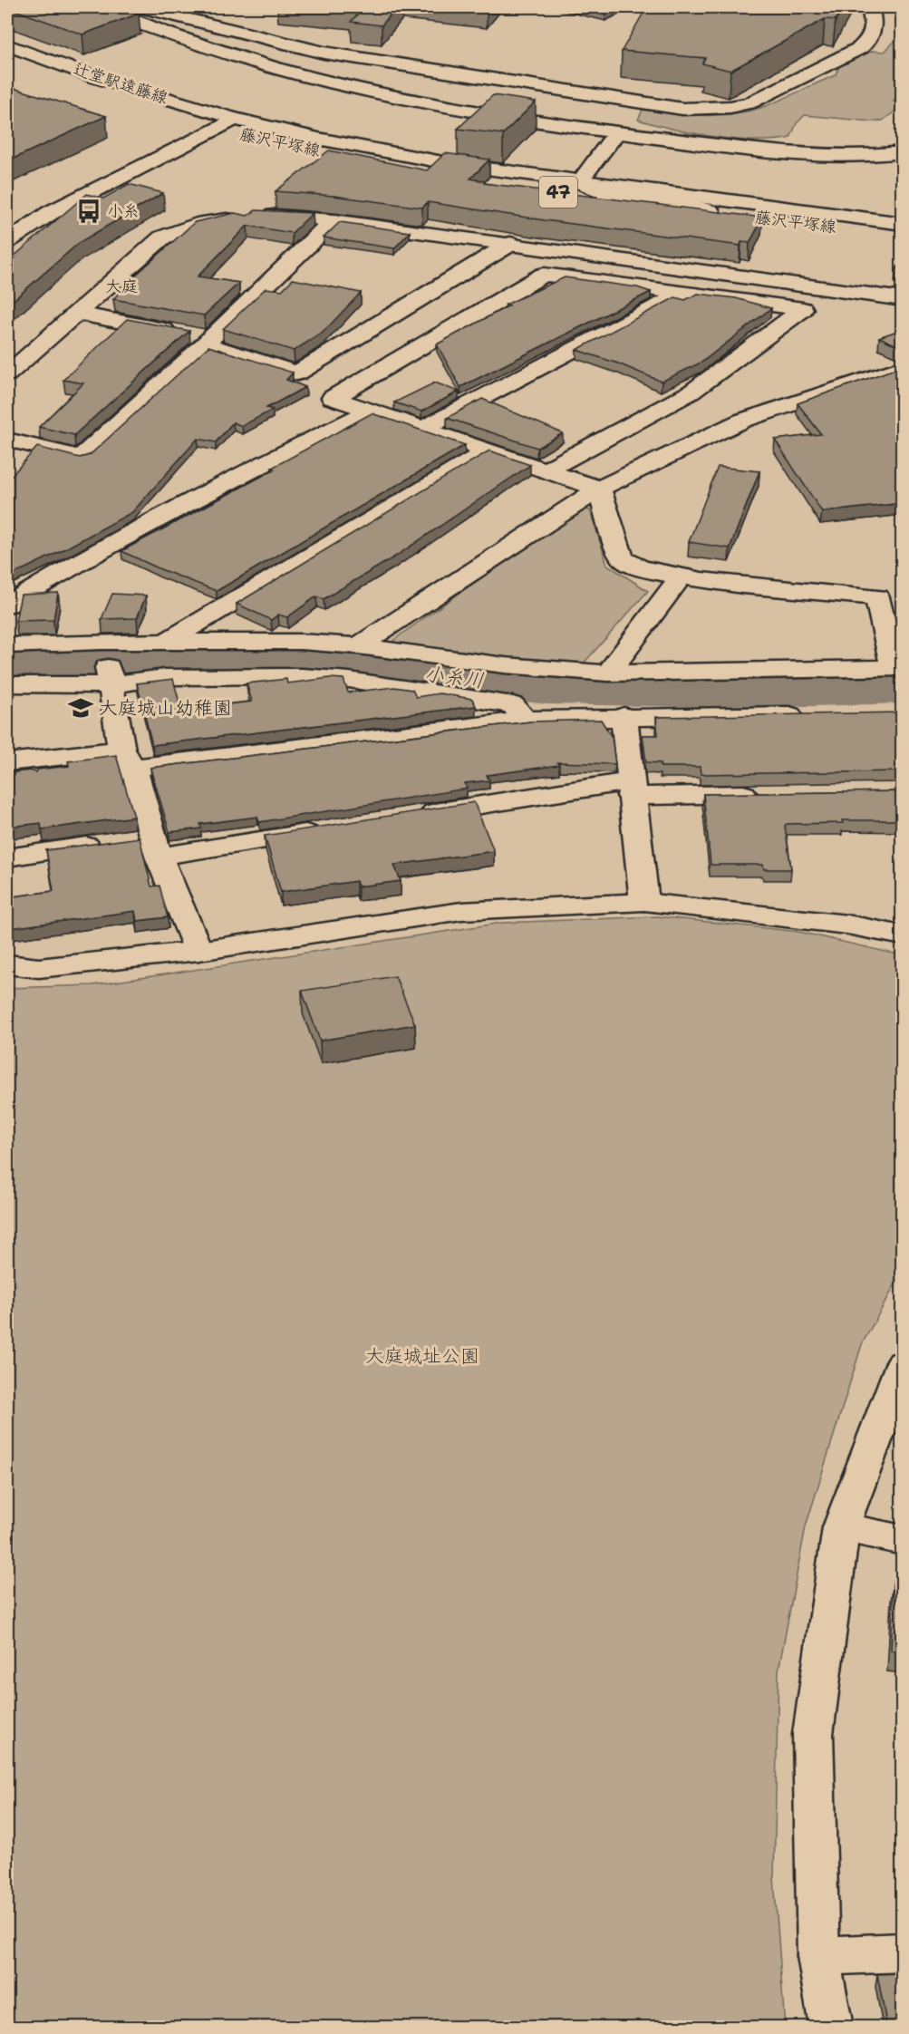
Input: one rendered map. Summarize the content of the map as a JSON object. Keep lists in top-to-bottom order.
{
  "streets": {
    "street": ["辻堂駅遠藤線", "藤沢平塚線", "47"]
  },
  "crossings": [
    ["辻堂駅遠藤線", "藤沢平塚線"]
  ],
  "districts": ["大庭"],
  "water": ["小糸川"],
  "parks": ["大庭城址公園"],
  "places": {
    "bus stop": ["小糸"],
    "school or university": ["大庭城山幼稚園"]
  }
}
